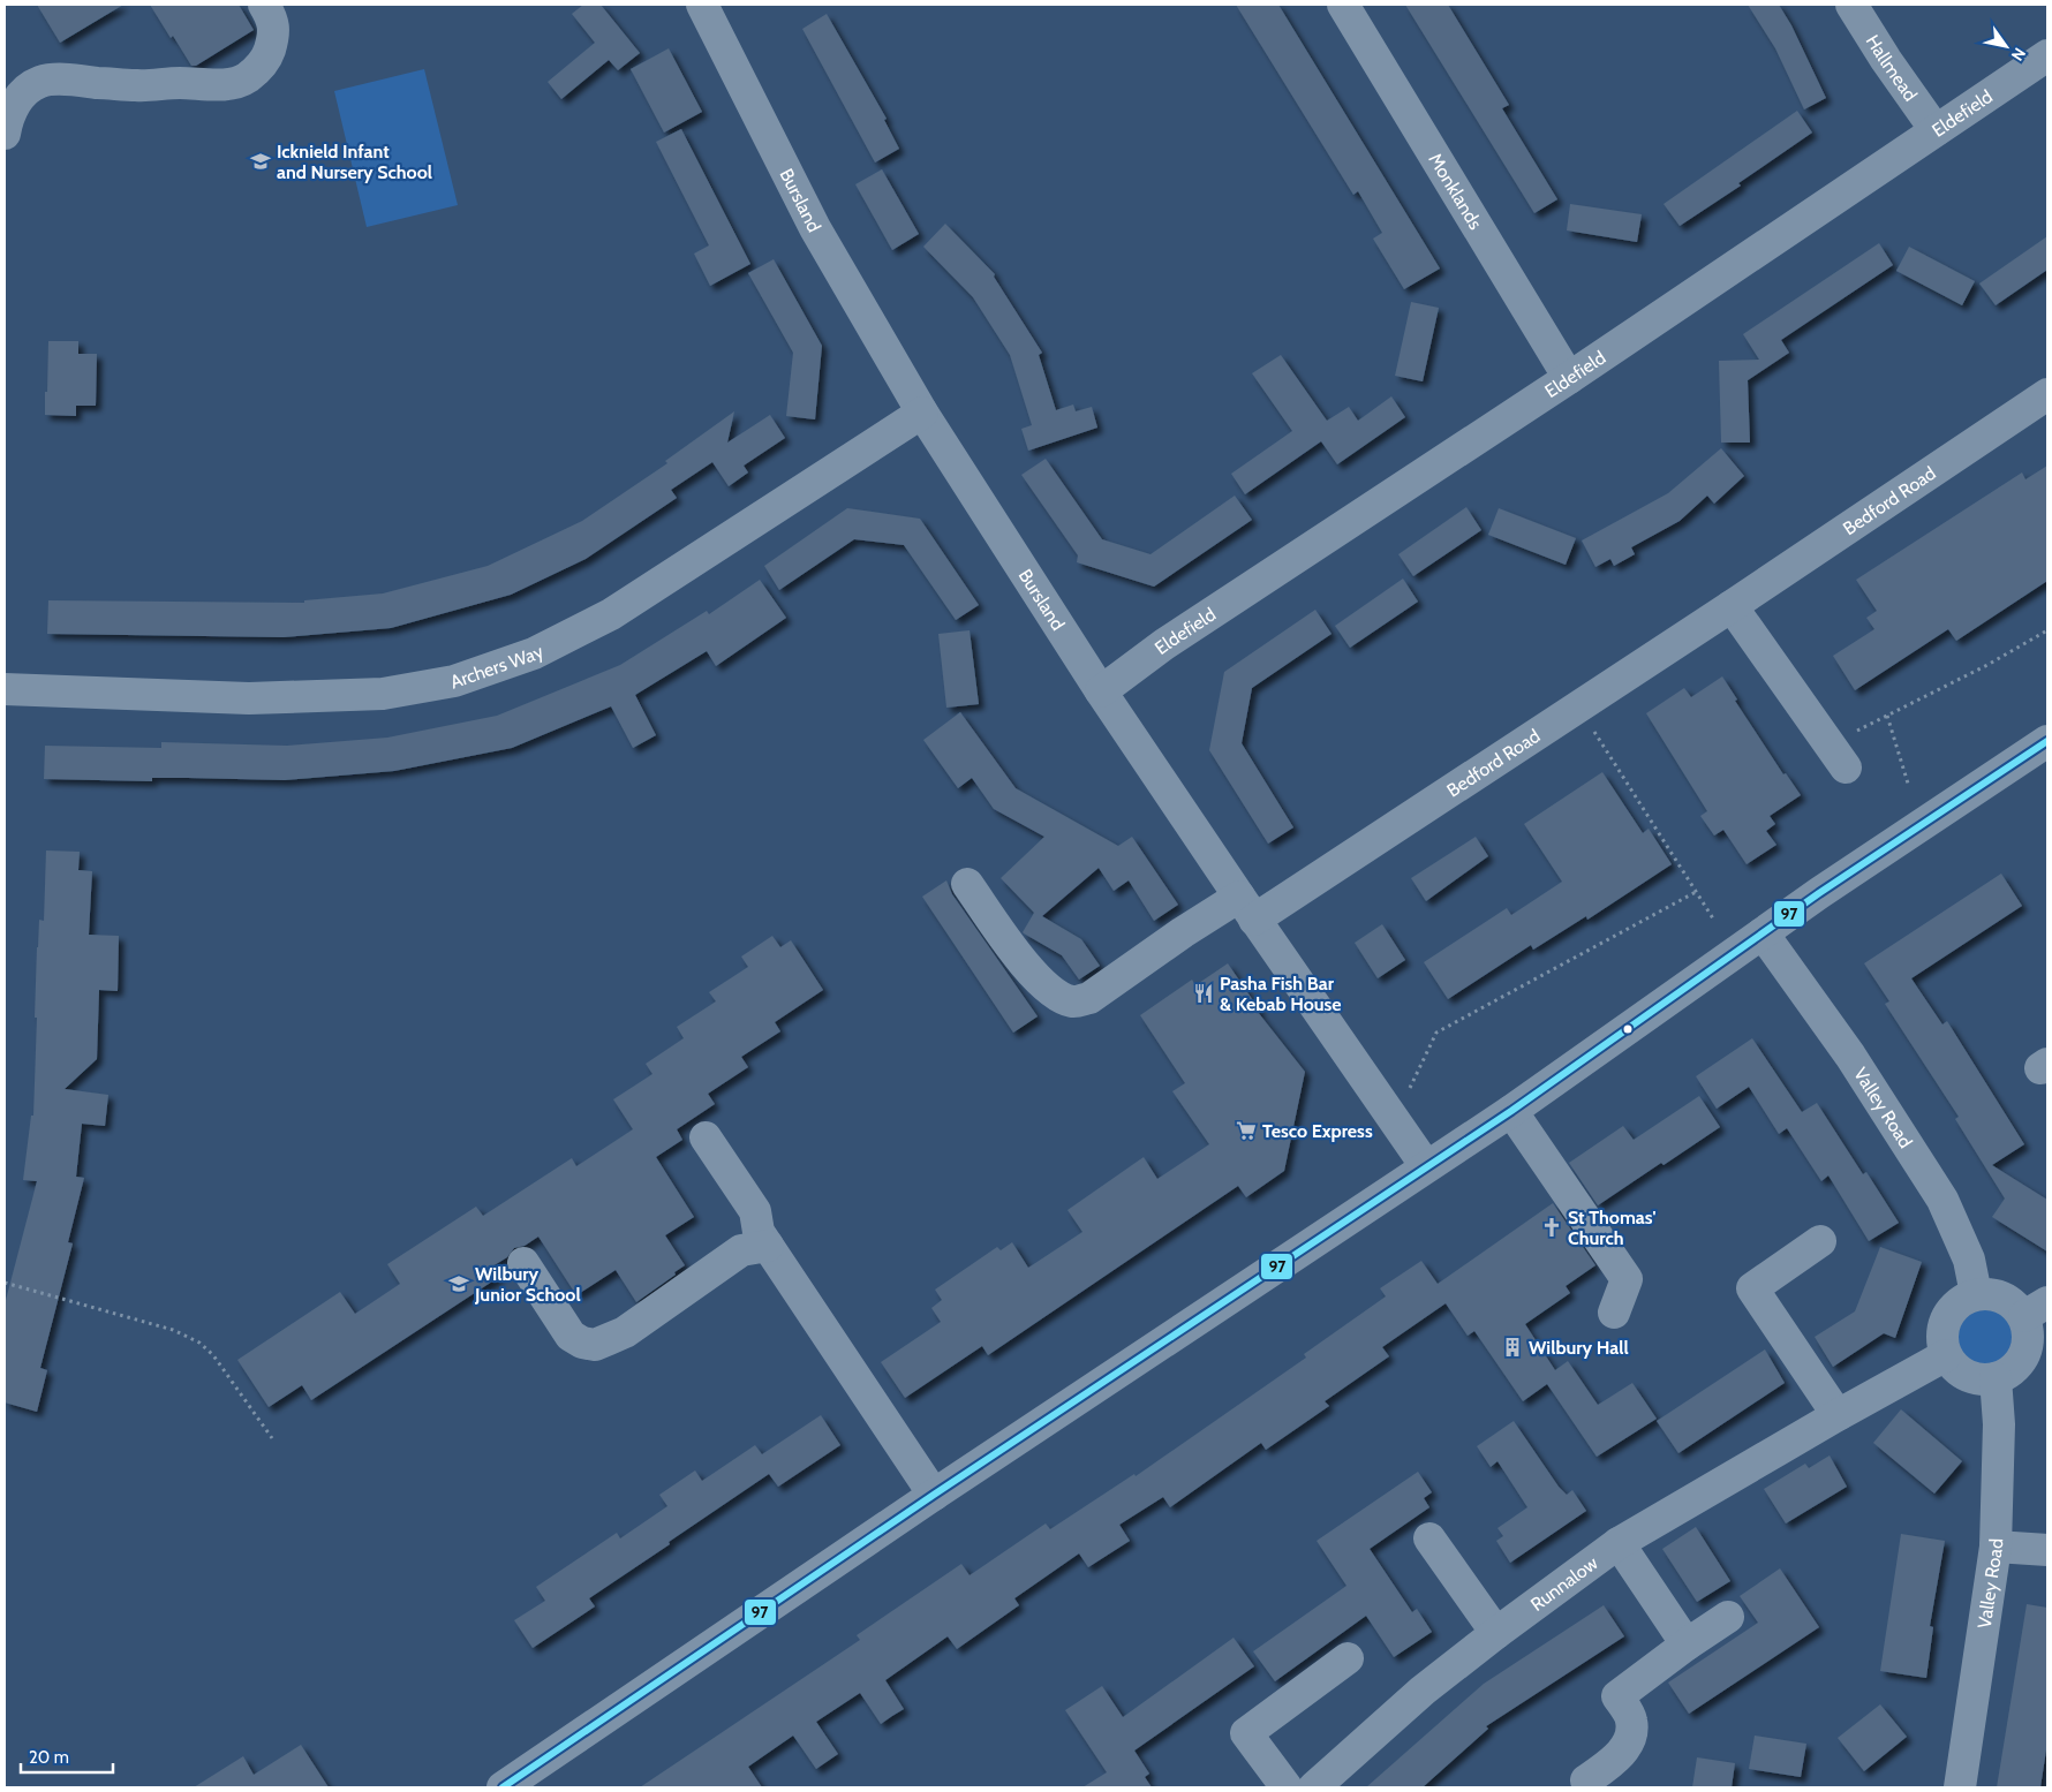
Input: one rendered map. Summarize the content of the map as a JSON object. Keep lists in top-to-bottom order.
{
  "streets": {
    "street": [
      "Hallmead",
      "Eldefield",
      "Monklands",
      "Bursland",
      "Bedford Road",
      "Archers Way",
      "Valley Road",
      "Runnalow"
    ]
  },
  "crossings": [
    ["Hallmead", "Eldefield"],
    ["Eldefield", "Monklands"],
    ["Eldefield", "Bursland"],
    ["Bursland", "Bedford Road"],
    ["Bursland", "Archers Way"],
    ["Valley Road", "Runnalow"]
  ],
  "places": {
    "school or university": ["Icknield Infant and Nursery School", "Wilbury Junior School"],
    "restaurant": ["Pasha Fish Bar & Kebab House"],
    "supermarket": ["Tesco Express"],
    "church": ["St Thomas' Church"],
    "building": ["Wilbury Hall"]
  },
  "lines": ["transit line 97"],
  "scale_bar": "20 m",
  "north": "bottom right"
}
